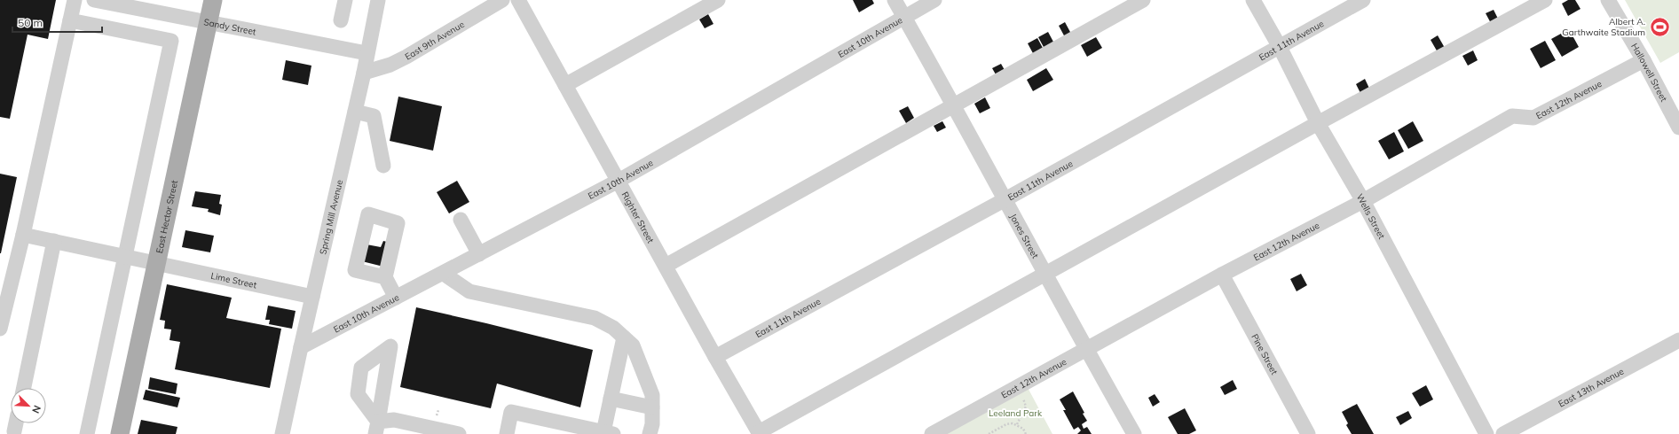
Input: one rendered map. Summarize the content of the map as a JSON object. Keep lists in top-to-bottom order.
{
  "streets": {
    "main road": ["East Hector Street"],
    "street": [
      "Sandy Street",
      "East 10th Avenue",
      "East 9th Avenue",
      "East 11th Avenue",
      "Hallowell Street",
      "East 12th Avenue",
      "Wells Street",
      "Spring Mill Avenue",
      "Righter Street",
      "Jones Street",
      "Lime Street",
      "Pine Street",
      "East 13th Avenue"
    ]
  },
  "crossings": [
    ["Sandy Street", "East Hector Street"],
    ["Sandy Street", "Spring Mill Avenue"],
    ["East 10th Avenue", "Spring Mill Avenue"],
    ["East 10th Avenue", "Righter Street"],
    ["East 10th Avenue", "Jones Street"],
    ["East 9th Avenue", "Spring Mill Avenue"],
    ["East 11th Avenue", "Wells Street"],
    ["East 11th Avenue", "Righter Street"],
    ["East 11th Avenue", "Jones Street"],
    ["Hallowell Street", "East 12th Avenue"],
    ["East 12th Avenue", "Wells Street"],
    ["East 12th Avenue", "Jones Street"],
    ["East 12th Avenue", "Pine Street"],
    ["East Hector Street", "Lime Street"],
    ["Spring Mill Avenue", "Lime Street"]
  ],
  "parks": ["Leeland Park"],
  "places": {
    "sports": ["Albert A. Garthwaite Stadium"]
  },
  "scale_bar": "50 m",
  "north": "bottom right"
}
